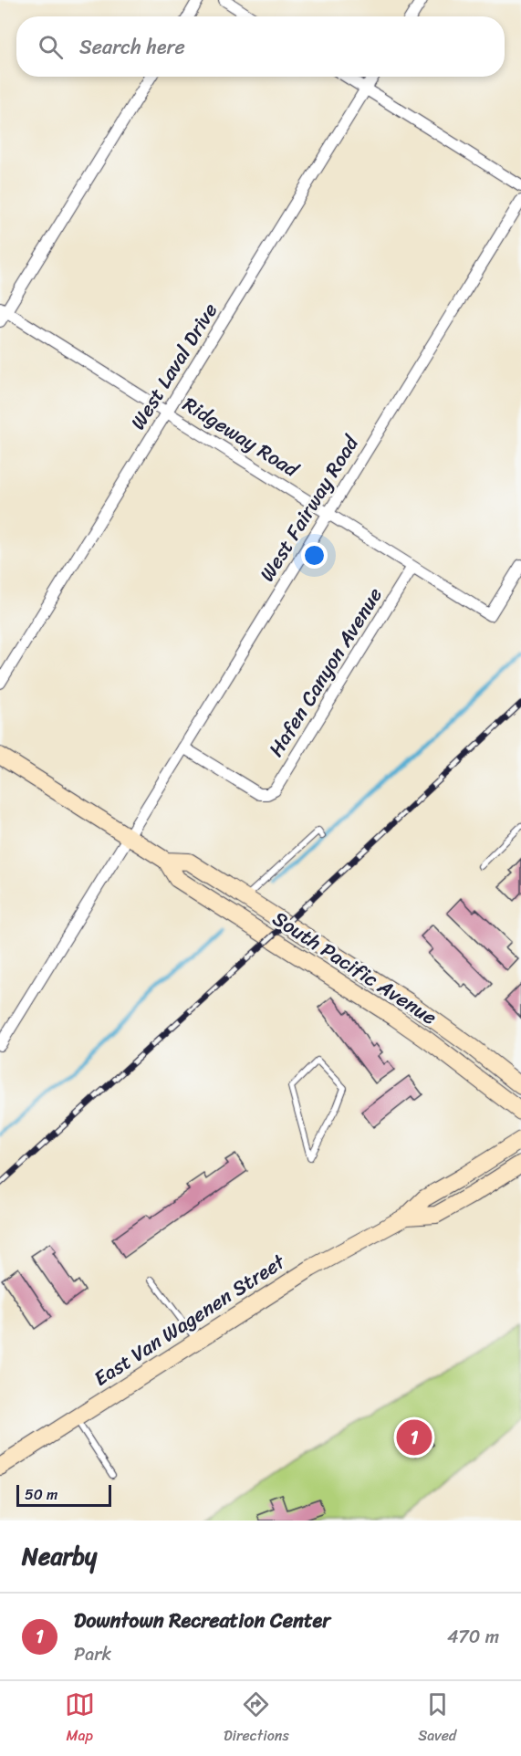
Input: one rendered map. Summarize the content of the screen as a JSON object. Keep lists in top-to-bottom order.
{
  "streets": {
    "street": [
      "West Laval Drive",
      "Ridgeway Road",
      "West Fairway Road",
      "Hafen Canyon Avenue",
      "South Pacific Avenue",
      "East Van Wagenen Street"
    ]
  },
  "crossings": [
    ["West Laval Drive", "Ridgeway Road"],
    ["Ridgeway Road", "West Fairway Road"],
    ["Ridgeway Road", "Hafen Canyon Avenue"],
    ["West Fairway Road", "Hafen Canyon Avenue"],
    ["West Fairway Road", "South Pacific Avenue"]
  ],
  "scale_bar": "50 m",
  "page": {
    "search": "Search here",
    "pins": "1",
    "scale": "50 m",
    "heading": "Nearby",
    "list": [
      {
        "mark": "1",
        "name": "Downtown Recreation Center",
        "note": "Park",
        "value": "470 m"
      }
    ],
    "nav": ["Map", "Directions", "Saved"]
  }
}
